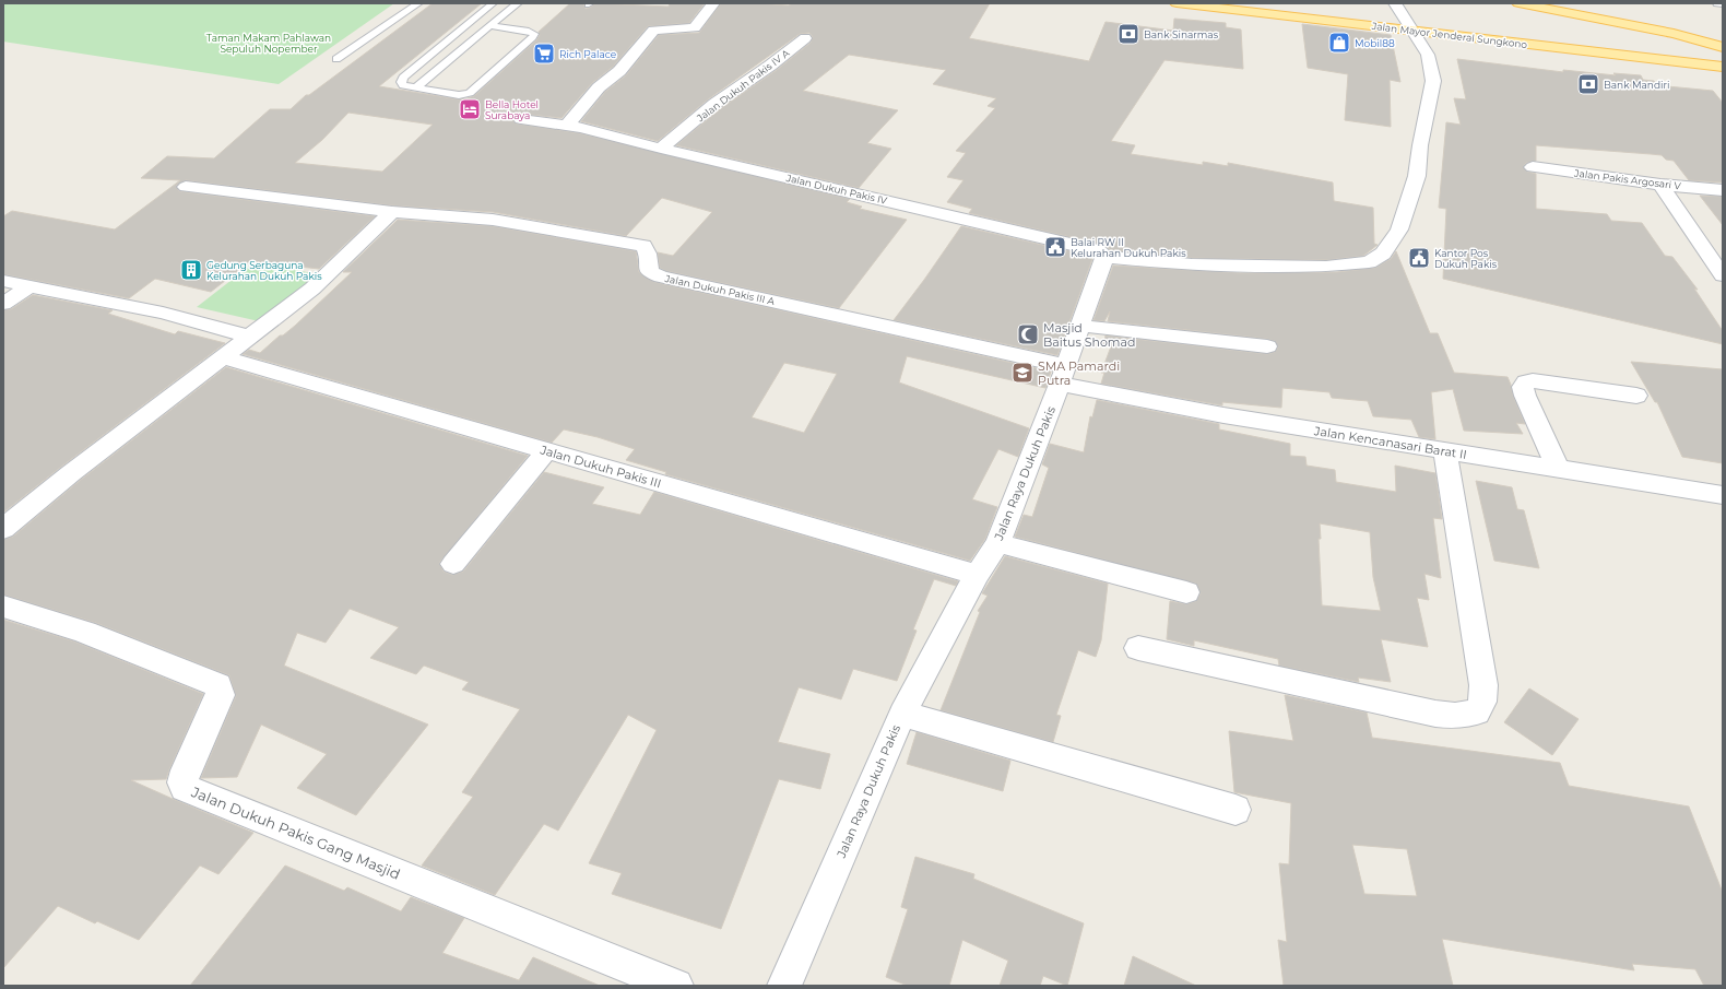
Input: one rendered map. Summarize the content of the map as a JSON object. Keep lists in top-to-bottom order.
{
  "streets": {
    "main road": ["Jalan Mayor Jenderal Sungkono"],
    "street": [
      "Jalan Dukuh Pakis IV A",
      "Jalan Pakis Argosari V",
      "Jalan Dukuh Pakis IV",
      "Jalan Dukuh Pakis III A",
      "Jalan Kencanasari Barat II",
      "Jalan Dukuh Pakis III",
      "Jalan Raya Dukuh Pakis",
      "Jalan Dukuh Pakis Gang Masjid"
    ]
  },
  "crossings": [
    ["Jalan Dukuh Pakis IV A", "Jalan Dukuh Pakis IV"],
    ["Jalan Dukuh Pakis IV", "Jalan Raya Dukuh Pakis"],
    ["Jalan Dukuh Pakis III A", "Jalan Kencanasari Barat II"],
    ["Jalan Dukuh Pakis III A", "Jalan Raya Dukuh Pakis"],
    ["Jalan Kencanasari Barat II", "Jalan Raya Dukuh Pakis"],
    ["Jalan Dukuh Pakis III", "Jalan Raya Dukuh Pakis"]
  ],
  "parks": ["Taman Makam Pahlawan Sepuluh Nopember"],
  "places": {
    "bank": ["Bank Sinarmas", "Bank Mandiri"],
    "shop": ["Mobil88"],
    "supermarket": ["Rich Palace"],
    "hotel": ["Bella Hotel Surabaya"],
    "public building": ["Balai RW II Kelurahan Dukuh Pakis", "Kantor Pos Dukuh Pakis"],
    "building": ["Gedung Serbaguna Kelurahan Dukuh Pakis"],
    "mosque": ["Masjid Baitus Shomad"],
    "school or university": ["SMA Pamardi Putra"]
  }
}
